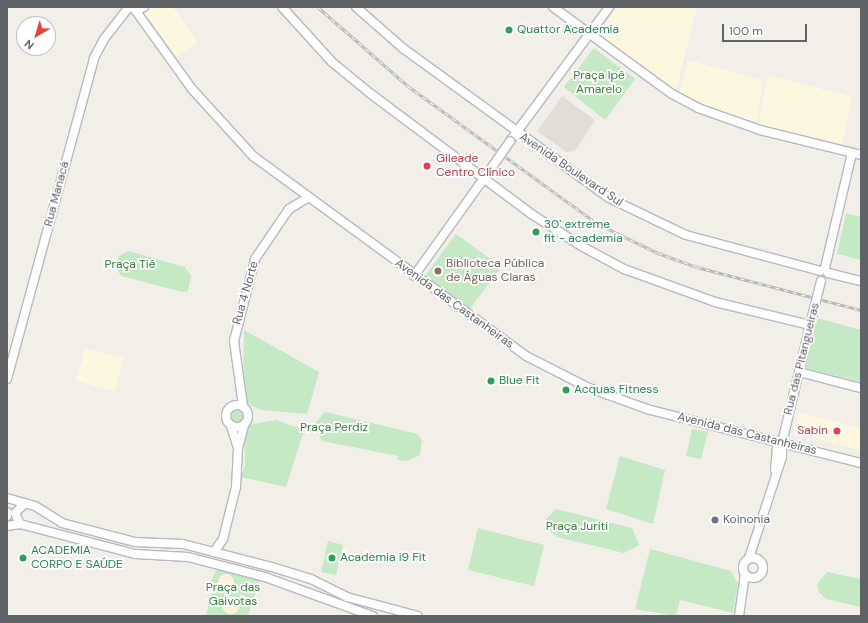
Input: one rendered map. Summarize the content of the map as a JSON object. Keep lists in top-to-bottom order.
{
  "streets": {
    "street": [
      "Avenida Boulevard Sul",
      "Rua Manacá",
      "Rua 4 Norte",
      "Avenida das Castanheiras",
      "Rua das Pitangueiras"
    ]
  },
  "crossings": [
    ["Avenida Boulevard Sul", "Rua das Pitangueiras"],
    ["Rua Manacá", "Avenida das Castanheiras"],
    ["Rua 4 Norte", "Avenida das Castanheiras"],
    ["Avenida das Castanheiras", "Rua das Pitangueiras"]
  ],
  "parks": [
    "Praça Ipê Amarelo",
    "Praça Tiê",
    "Praça Perdiz",
    "Praça Juriti",
    "Praça das Gaivotas"
  ],
  "places": [
    "Quattor Academia",
    "Gileade Centro Clínico",
    "30' extreme fit - academia",
    "Biblioteca Pública de Águas Claras",
    "Blue Fit",
    "Acquas Fitness",
    "Sabin",
    "Koinonia",
    "ACADEMIA CORPO E SAÚDE",
    "Academia i9 Fit"
  ],
  "scale_bar": "100 m",
  "north": "bottom left"
}
